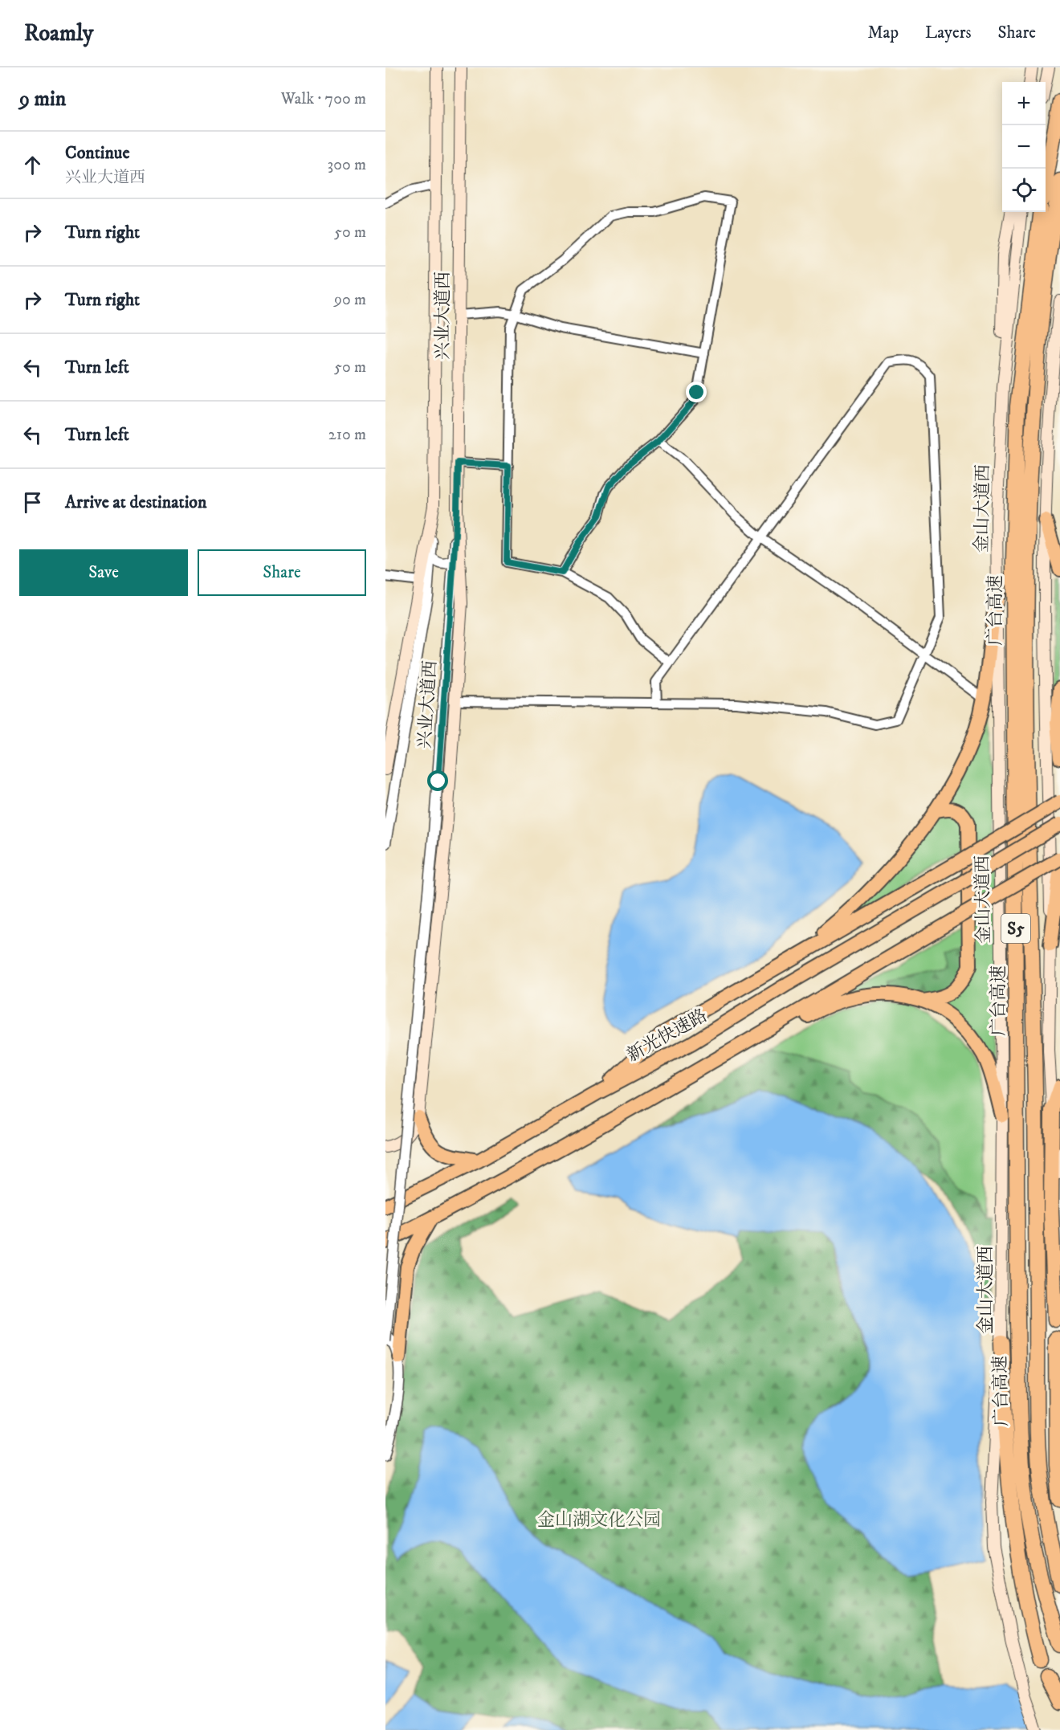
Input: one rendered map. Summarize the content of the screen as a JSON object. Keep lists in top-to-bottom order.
{
  "streets": {
    "highway": ["广台高速", "S5", "新光快速路"],
    "main road": ["兴业大道西", "金山大道西"]
  },
  "parks": ["金山湖文化公园"],
  "page": {
    "header": "Roamly",
    "nav": ["Map", "Layers", "Share"],
    "heading": ["9 min", "Walk · 700 m"],
    "map_buttons": ["+", "−"],
    "list": [
      ["Continue", "兴业大道西", "300 m"],
      ["Turn right", "50 m"],
      ["Turn right", "90 m"],
      ["Turn left", "50 m"],
      ["Turn left", "210 m"],
      "Arrive at destination"
    ],
    "buttons": ["Save", "Share"]
  }
}
